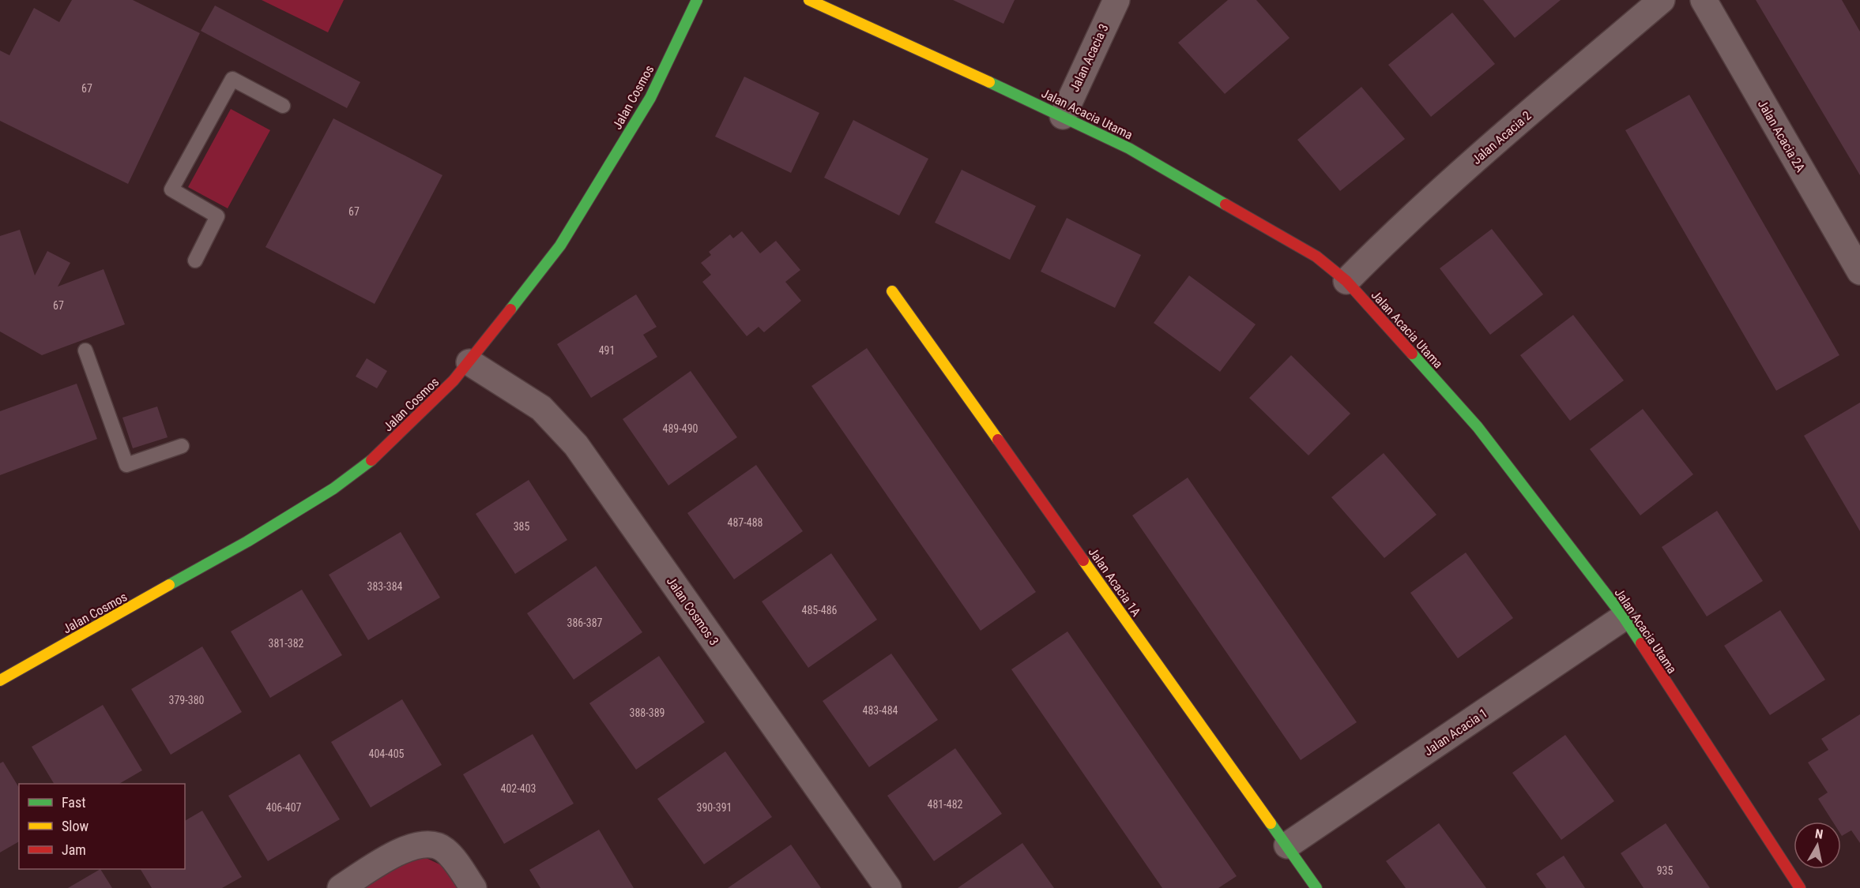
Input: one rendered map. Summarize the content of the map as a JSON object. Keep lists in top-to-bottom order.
{
  "streets": {
    "street": [
      "Jalan Acacia 3",
      "Jalan Cosmos",
      "Jalan Acacia Utama",
      "Jalan Acacia 2A",
      "Jalan Acacia 2",
      "Jalan Acacia 1A",
      "Jalan Cosmos 3",
      "Jalan Acacia 1"
    ]
  },
  "crossings": [
    ["Jalan Acacia 3", "Jalan Acacia Utama"],
    ["Jalan Cosmos", "Jalan Cosmos 3"],
    ["Jalan Acacia Utama", "Jalan Acacia 2"],
    ["Jalan Acacia Utama", "Jalan Acacia 1"],
    ["Jalan Acacia 1A", "Jalan Acacia 1"]
  ],
  "house_numbers": [
    "67",
    "67",
    "67",
    "491",
    "489-490",
    "487-488",
    "385",
    "383-384",
    "485-486",
    "386-387",
    "381-382",
    "379-380",
    "483-484",
    "388-389",
    "404-405",
    "402-403",
    "481-482",
    "406-407",
    "390-391",
    "935"
  ],
  "legend": ["Fast", "Slow", "Jam"],
  "north": "top"
}
